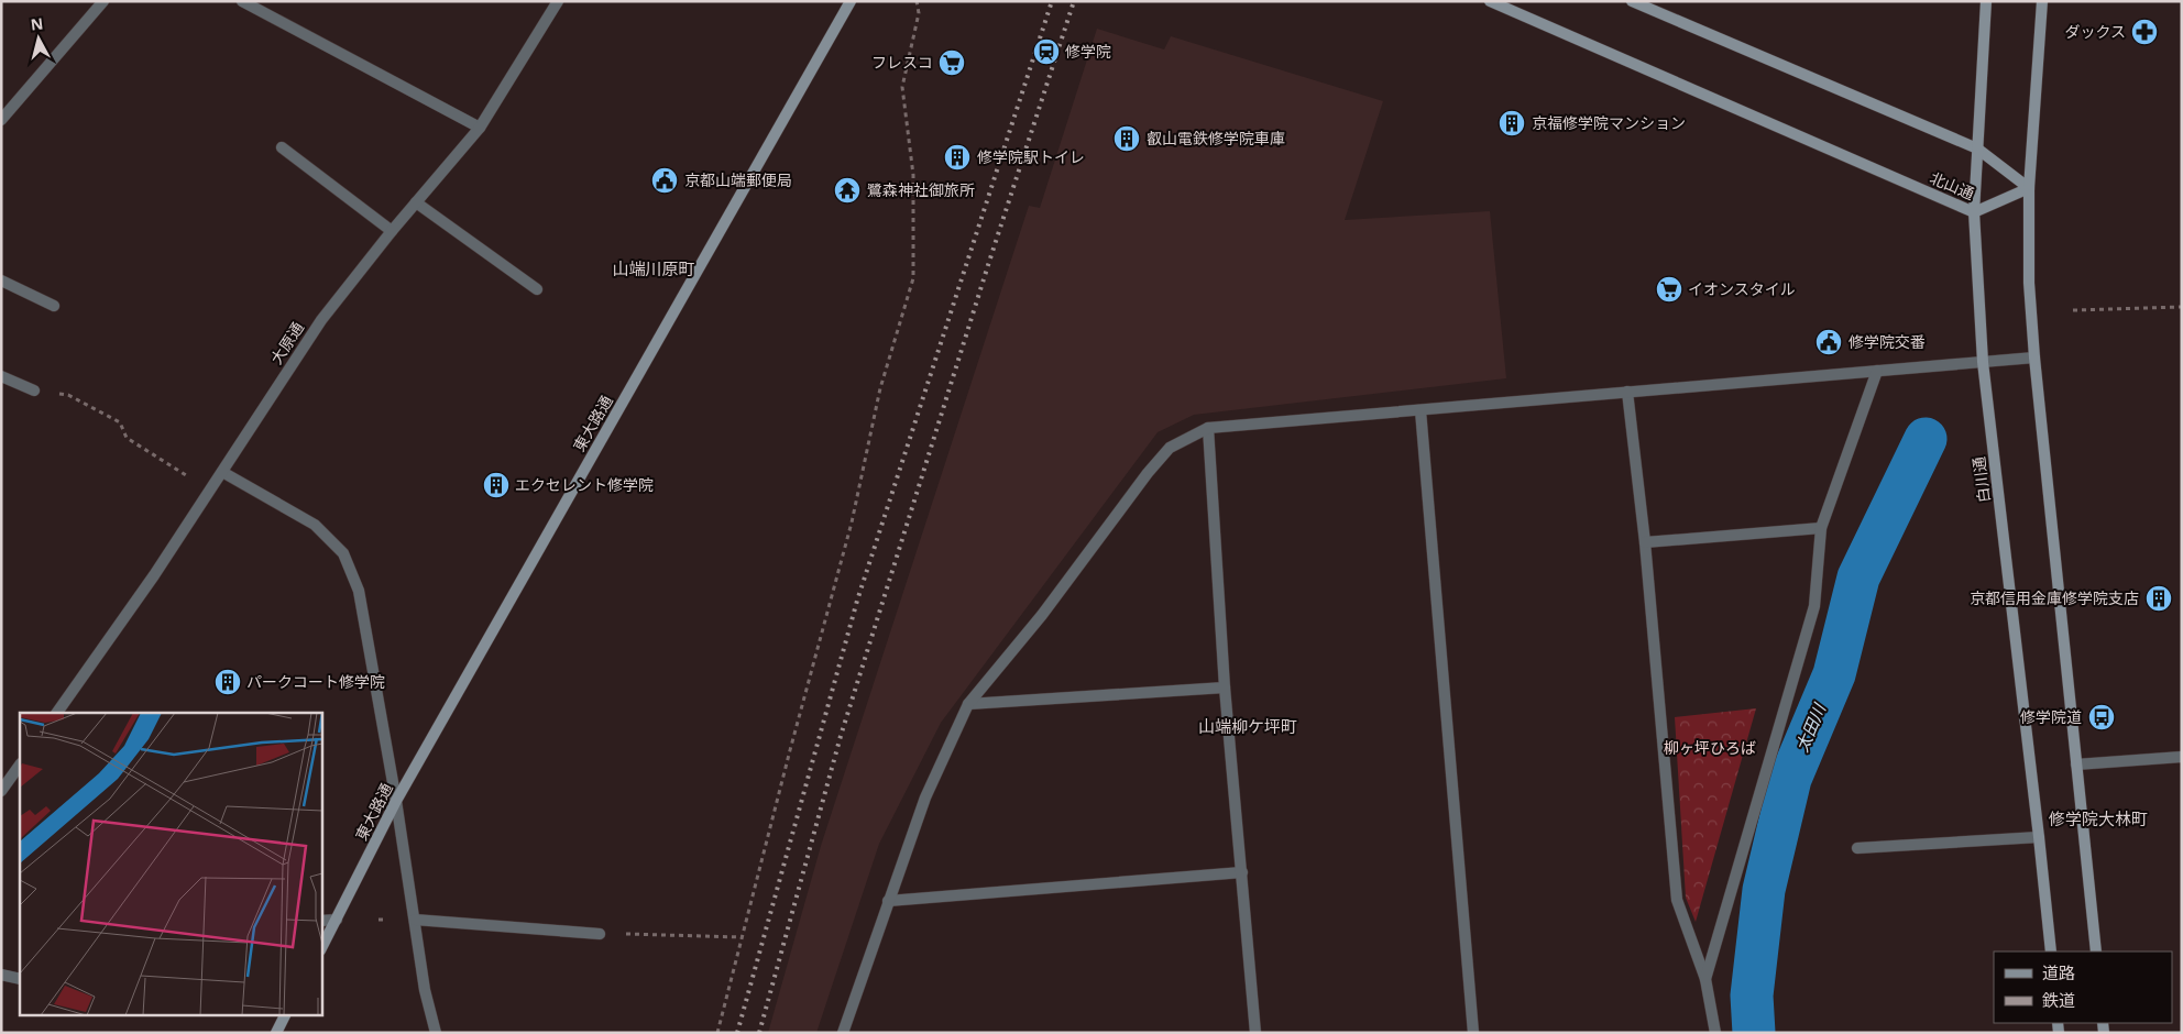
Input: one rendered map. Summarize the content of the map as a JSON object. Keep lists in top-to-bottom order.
{
  "streets": {
    "street": [
      "北山通",
      "大原通",
      "東大路通",
      "白川通"
    ]
  },
  "crossings": [
    ["北山通", "白川通"]
  ],
  "districts": ["山端川原町", "山端柳ケ坪町", "修学院大林町"],
  "water": ["太田川"],
  "parks": ["柳ヶ坪ひろば"],
  "places": {
    "pharmacy": ["ダックス"],
    "station": ["修学院"],
    "supermarket": ["フレスコ", "イオンスタイル"],
    "building": [
      "京福修学院マンション",
      "叡山電鉄修学院車庫",
      "修学院駅トイレ",
      "エクセレント修学院",
      "京都信用金庫修学院支店",
      "パークコート修学院"
    ],
    "public building": ["京都山端郵便局", "修学院交番"],
    "temple": ["鷺森神社御旅所"],
    "bus stop": ["修学院道"]
  },
  "legend": ["道路", "鉄道"],
  "north": "top"
}
